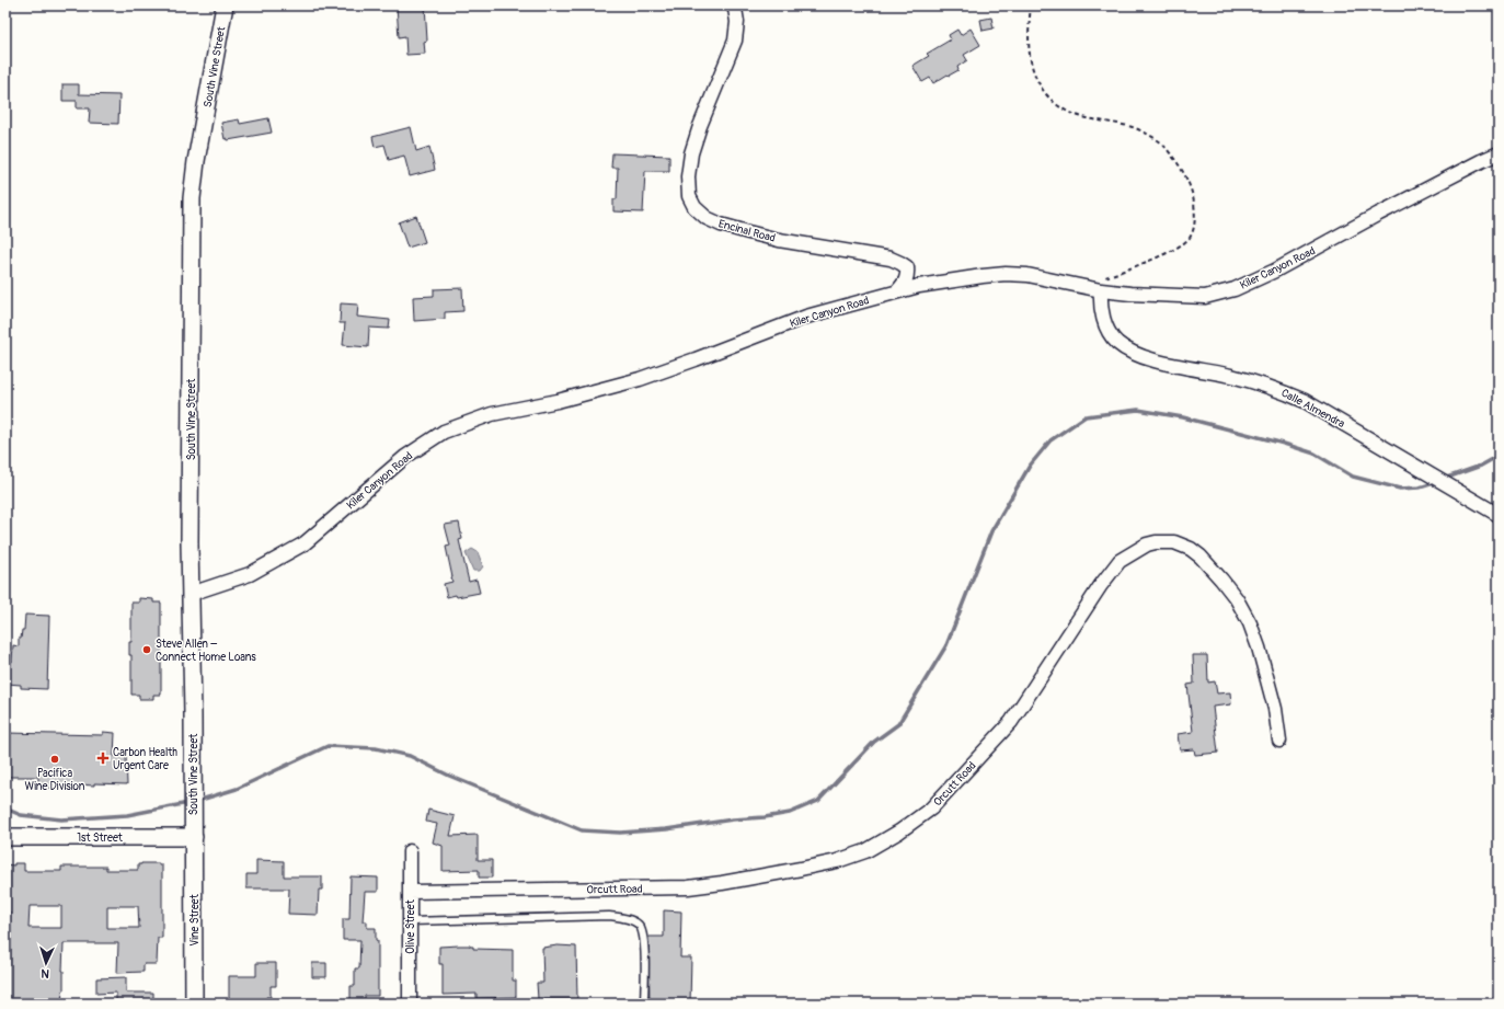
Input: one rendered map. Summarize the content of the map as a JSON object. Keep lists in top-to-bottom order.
{
  "streets": {
    "street": [
      "South Vine Street",
      "Encinal Road",
      "Kiler Canyon Road",
      "Calle Almendra",
      "Orcutt Road",
      "1st Street",
      "Vine Street",
      "Olive Street"
    ]
  },
  "crossings": [
    ["South Vine Street", "Kiler Canyon Road"],
    ["South Vine Street", "1st Street"],
    ["South Vine Street", "Vine Street"],
    ["Encinal Road", "Kiler Canyon Road"],
    ["Kiler Canyon Road", "Calle Almendra"],
    ["Orcutt Road", "Olive Street"],
    ["1st Street", "Vine Street"]
  ],
  "places": {
    "other": ["Steve Allen – Connect Home Loans", "Pacifica Wine Division"],
    "health": ["Carbon Health Urgent Care"]
  },
  "north": "bottom"
}
